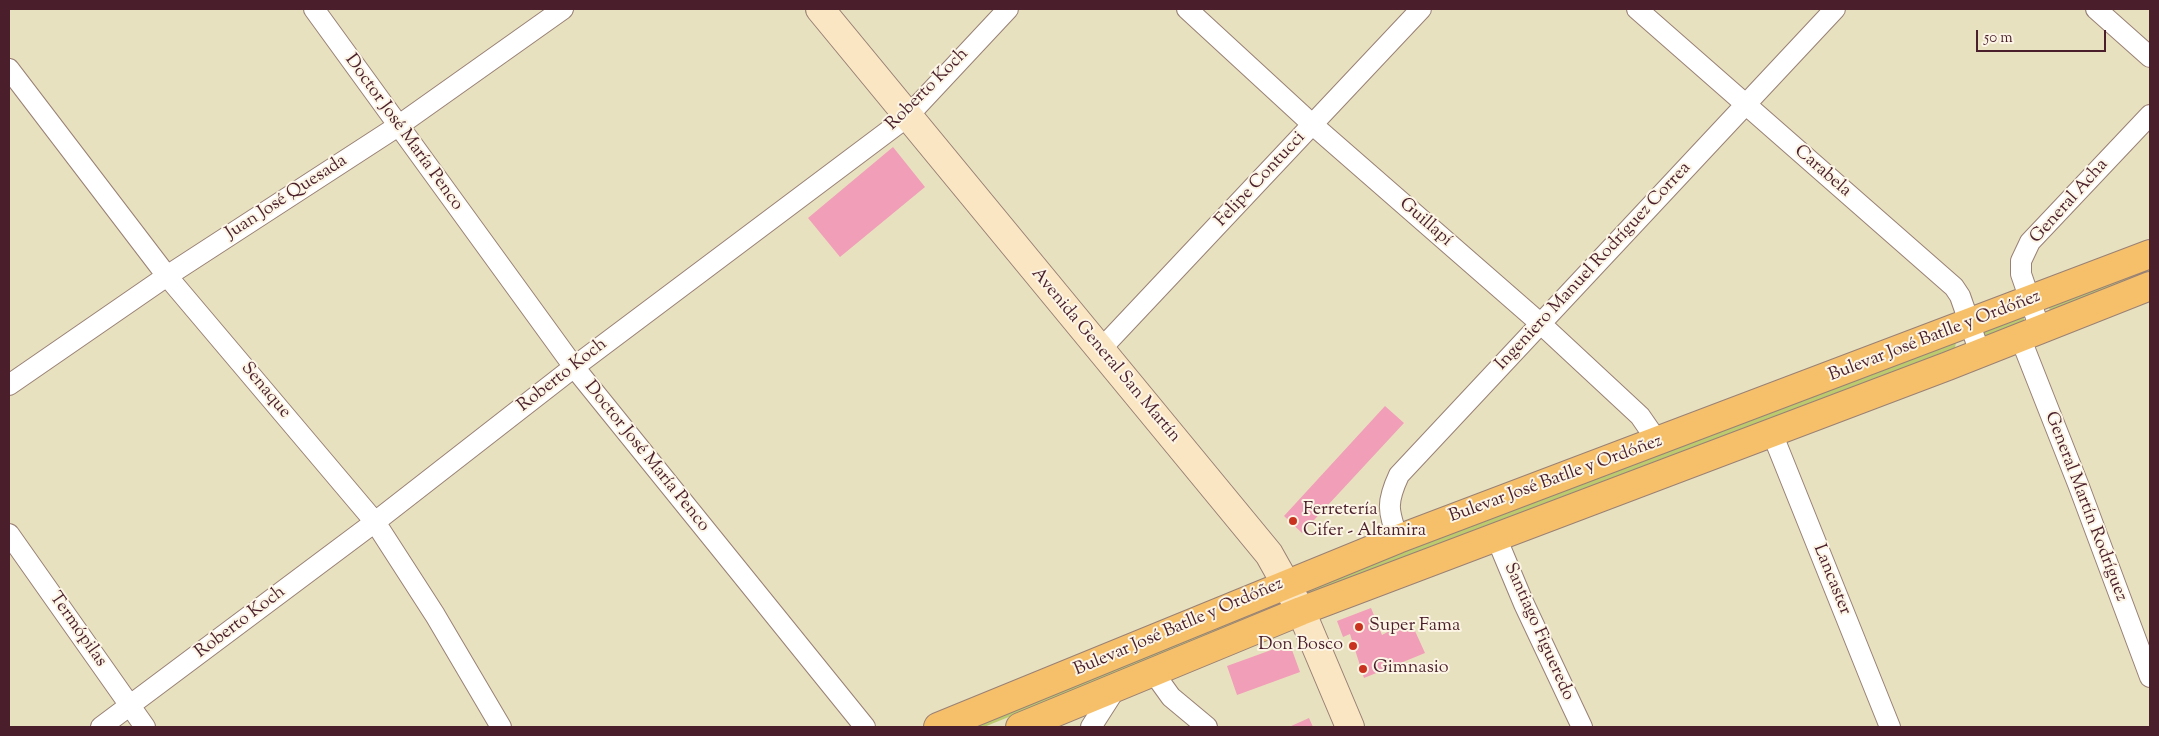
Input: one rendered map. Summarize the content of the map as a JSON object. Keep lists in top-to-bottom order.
{
  "streets": {
    "main road": ["Bulevar José Batlle y Ordóñez", "Avenida General San Martín"],
    "street": [
      "Roberto Koch",
      "Doctor José María Penco",
      "Carabela",
      "Felipe Contucci",
      "Juan José Quesada",
      "General Acha",
      "Guillapí",
      "Ingeniero Manuel Rodríguez Correa",
      "Senaque",
      "General Martín Rodríguez",
      "Lancaster",
      "Termópilas",
      "Santiago Figueredo"
    ]
  },
  "crossings": [
    ["Roberto Koch", "Doctor José María Penco"],
    ["Roberto Koch", "Avenida General San Martín"],
    ["Roberto Koch", "Senaque"],
    ["Roberto Koch", "Termópilas"],
    ["Doctor José María Penco", "Juan José Quesada"],
    ["Carabela", "Ingeniero Manuel Rodríguez Correa"],
    ["Carabela", "Bulevar José Batlle y Ordóñez"],
    ["Felipe Contucci", "Guillapí"],
    ["Felipe Contucci", "Avenida General San Martín"],
    ["Juan José Quesada", "Senaque"],
    ["General Acha", "Bulevar José Batlle y Ordóñez"],
    ["General Acha", "General Martín Rodríguez"],
    ["Guillapí", "Ingeniero Manuel Rodríguez Correa"],
    ["Guillapí", "Bulevar José Batlle y Ordóñez"],
    ["Ingeniero Manuel Rodríguez Correa", "Bulevar José Batlle y Ordóñez"],
    ["Bulevar José Batlle y Ordóñez", "Avenida General San Martín"],
    ["Bulevar José Batlle y Ordóñez", "General Martín Rodríguez"],
    ["Bulevar José Batlle y Ordóñez", "Lancaster"],
    ["Bulevar José Batlle y Ordóñez", "Santiago Figueredo"]
  ],
  "places": [
    "Ferretería Cifer - Altamira",
    "Super Fama",
    "Don Bosco",
    "Gimnasio"
  ],
  "scale_bar": "50 m"
}
